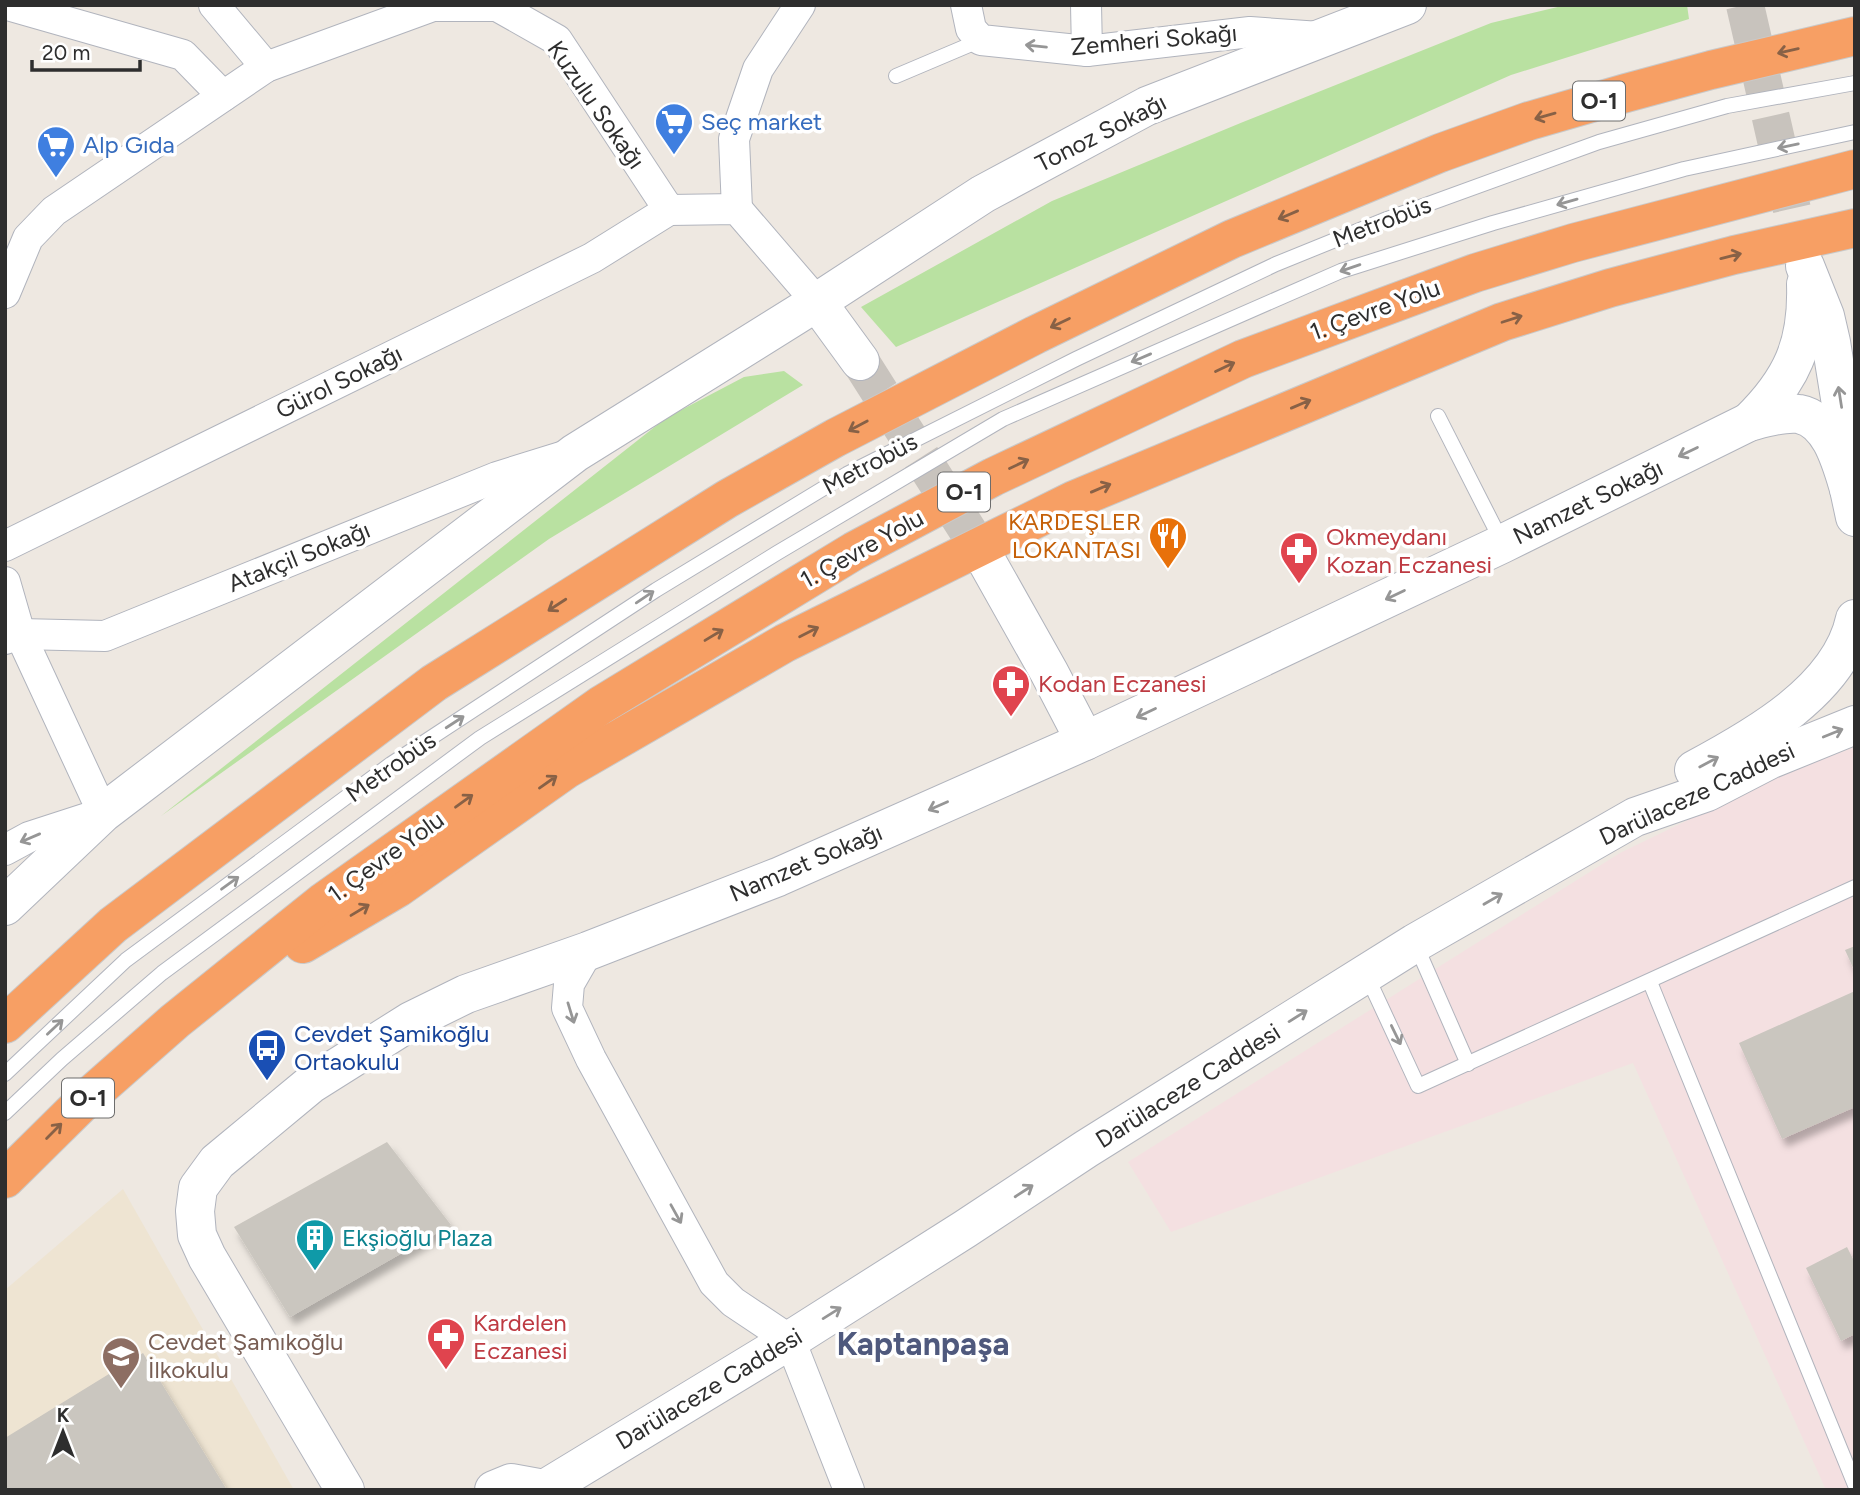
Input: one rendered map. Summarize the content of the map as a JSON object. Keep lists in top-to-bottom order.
{
  "streets": {
    "highway": ["O-1", "1. Çevre Yolu"],
    "main road": ["Tonoz Sokağı", "Namzet Sokağı", "Darülaceze Caddesi"],
    "street": [
      "Zemheri Sokağı",
      "Kuzulu Sokağı",
      "Gürol Sokağı",
      "Atakçil Sokağı"
    ],
    "lane": ["Metrobüs"]
  },
  "crossings": [
    ["Zemheri Sokağı", "Tonoz Sokağı"],
    ["Kuzulu Sokağı", "Gürol Sokağı"],
    ["Tonoz Sokağı", "Atakçil Sokağı"]
  ],
  "one_way": ["Darülaceze Caddesi"],
  "districts": ["Kaptanpaşa"],
  "places": {
    "supermarket": ["Seç market", "Alp Gıda"],
    "restaurant": ["KARDEŞLER LOKANTASI"],
    "pharmacy": ["Okmeydanı Kozan Eczanesi", "Kodan Eczanesi", "Kardelen Eczanesi"],
    "bus stop": ["Cevdet Şamikoğlu Ortaokulu"],
    "building": ["Ekşioğlu Plaza"],
    "school or university": ["Cevdet Şamıkoğlu İlkokulu"]
  },
  "scale_bar": "20 m",
  "north": "top"
}
